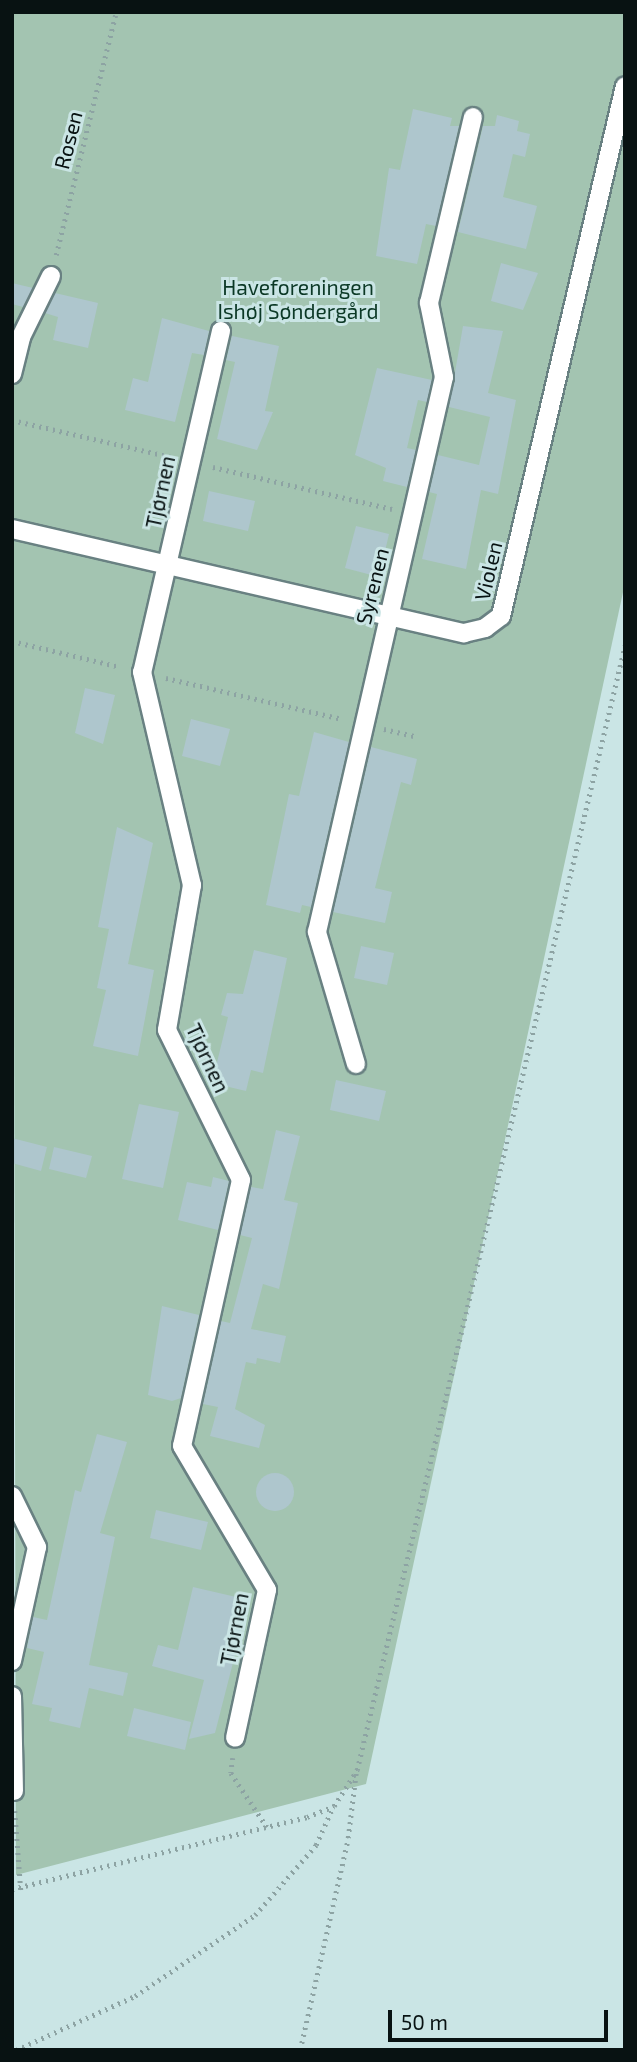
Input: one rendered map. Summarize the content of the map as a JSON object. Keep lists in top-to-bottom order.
{
  "streets": {
    "lane": ["Tjørnen", "Violen", "Syrenen"],
    "path": ["Rosen"]
  },
  "crossings": [
    ["Tjørnen", "Violen"],
    ["Violen", "Syrenen"]
  ],
  "parks": ["Haveforeningen Ishøj Søndergård"],
  "scale_bar": "50 m"
}
